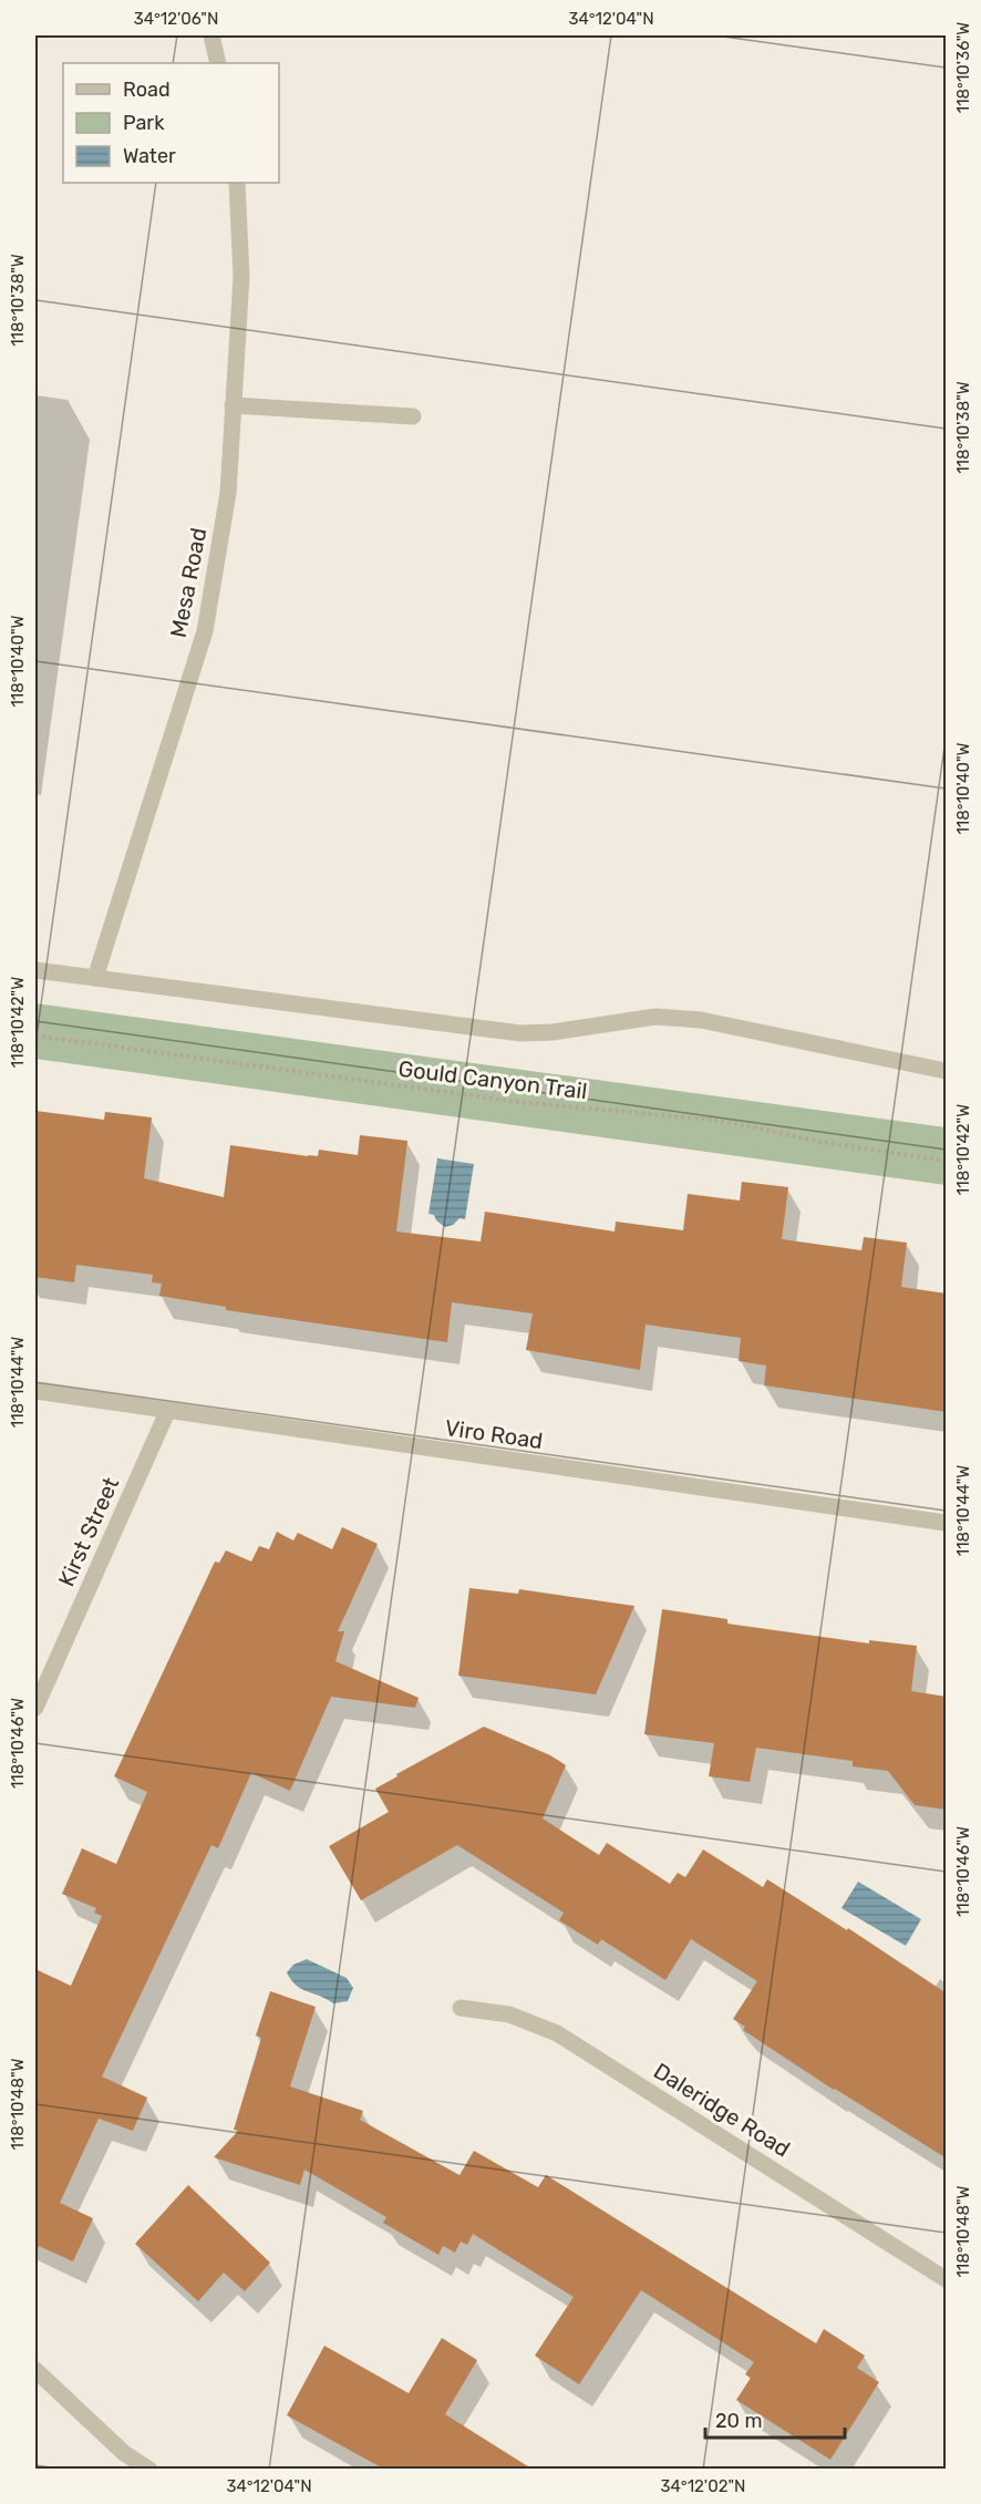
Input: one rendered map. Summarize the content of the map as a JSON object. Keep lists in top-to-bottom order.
{
  "streets": {
    "street": [
      "Mesa Road",
      "Viro Road",
      "Kirst Street",
      "Daleridge Road"
    ],
    "path": ["Gould Canyon Trail"]
  },
  "crossings": [
    ["Viro Road", "Kirst Street"]
  ],
  "legend": ["Road", "Park", "Water"],
  "scale_bar": "20 m",
  "coordinates": [
    "34°12'06\"N",
    "34°12'04\"N",
    "118°10'36\"W",
    "118°10'38\"W",
    "118°10'40\"W",
    "118°10'42\"W",
    "118°10'44\"W",
    "118°10'46\"W",
    "118°10'48\"W",
    "34°12'02\"N"
  ]
}
